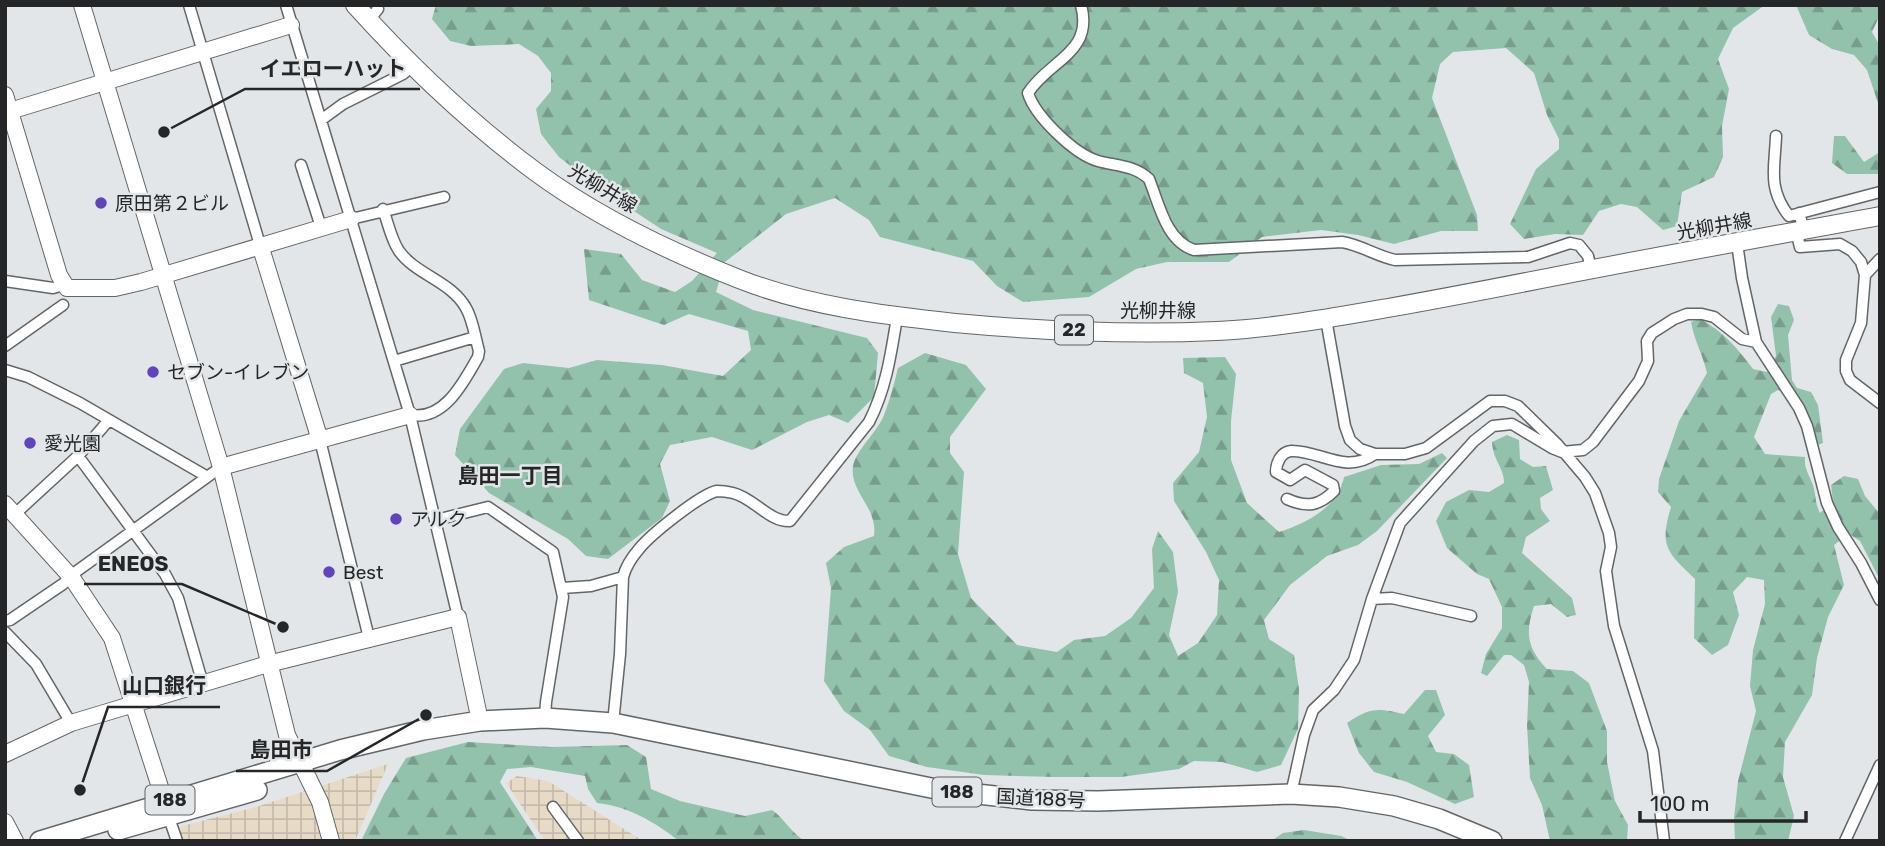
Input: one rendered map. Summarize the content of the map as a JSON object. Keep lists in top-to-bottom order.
{
  "streets": {
    "highway": ["188", "国道188号"],
    "main road": ["光柳井線", "22"]
  },
  "districts": ["島田一丁目"],
  "places": [
    "イエローハット",
    "原田第２ビル",
    "セブン-イレブン",
    "愛光園",
    "アルク",
    "Best",
    "ENEOS",
    "島田市",
    "山口銀行"
  ],
  "scale_bar": "100 m"
}
